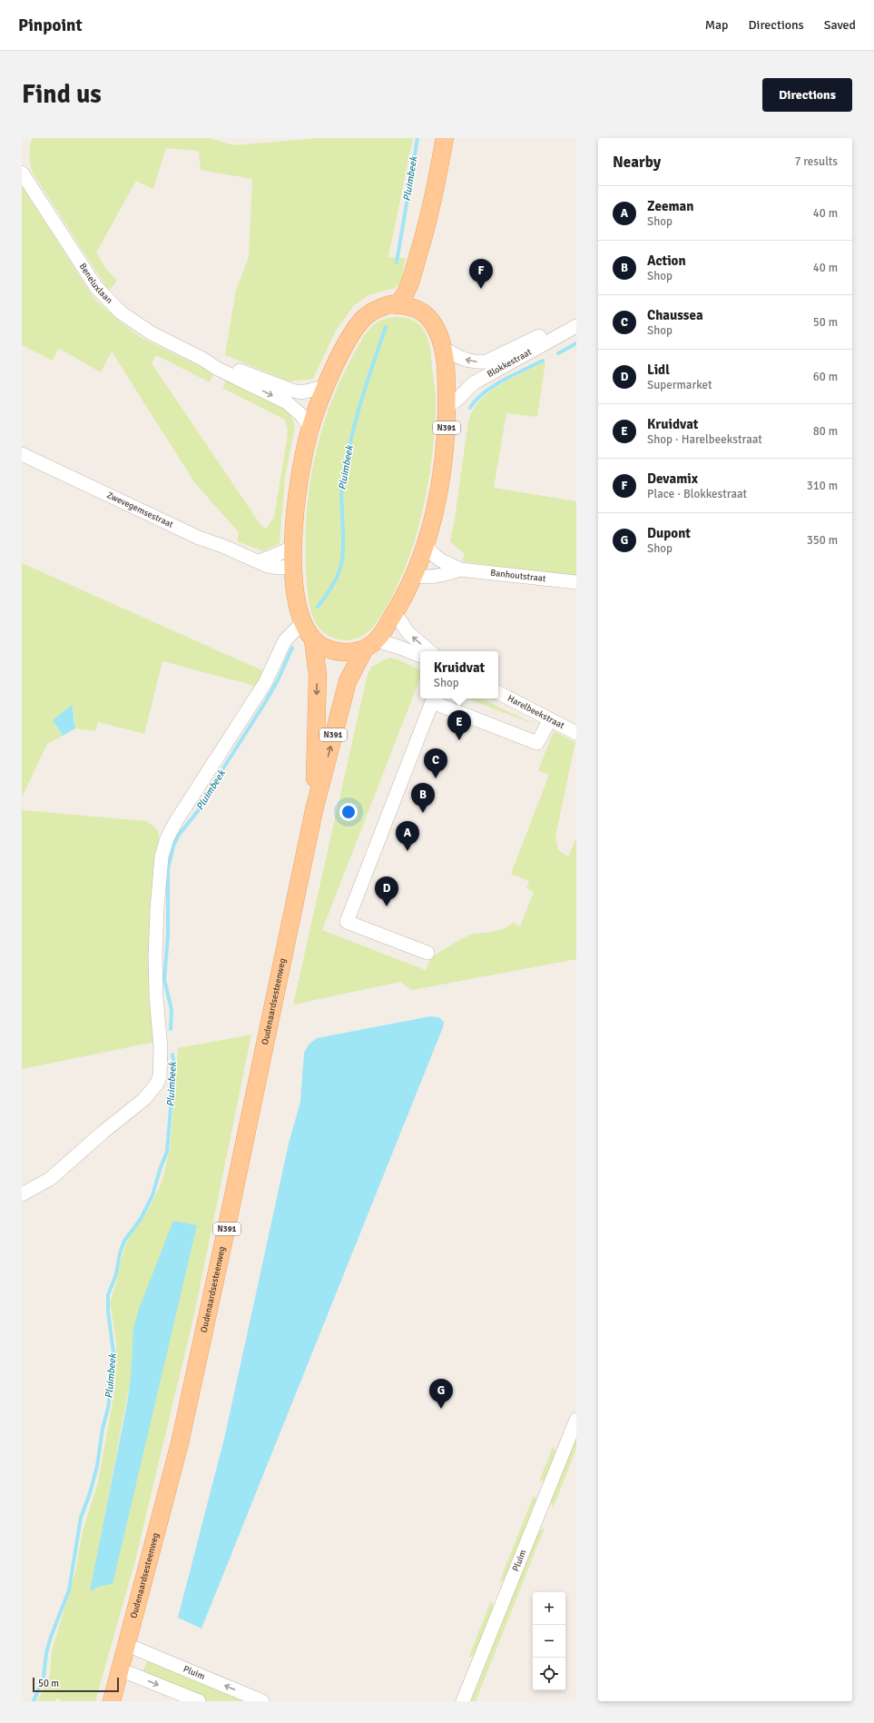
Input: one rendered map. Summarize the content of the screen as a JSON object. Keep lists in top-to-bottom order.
{
  "streets": {
    "main road": ["N391", "Oudenaardsesteenweg"],
    "street": [
      "Beneluxlaan",
      "Blokkestraat",
      "Zwevegemsestraat",
      "Banhoutstraat",
      "Harelbeekstraat",
      "Pluim"
    ]
  },
  "crossings": [
    ["Beneluxlaan", "N391"],
    ["Blokkestraat", "N391"],
    ["N391", "Zwevegemsestraat"],
    ["N391", "Banhoutstraat"],
    ["N391", "Oudenaardsesteenweg"],
    ["Oudenaardsesteenweg", "Pluim"]
  ],
  "water": ["Pluimbeek"],
  "scale_bar": "50 m",
  "page": {
    "header": "Pinpoint",
    "nav": ["Map", "Directions", "Saved"],
    "buttons": "Directions",
    "title": "Find us",
    "heading": ["Nearby", "7 results"],
    "list": [
      {
        "mark": "A",
        "name": "Zeeman",
        "note": "Shop",
        "value": "40 m"
      },
      {
        "mark": "B",
        "name": "Action",
        "note": "Shop",
        "value": "40 m"
      },
      {
        "mark": "C",
        "name": "Chaussea",
        "note": "Shop",
        "value": "50 m"
      },
      {
        "mark": "D",
        "name": "Lidl",
        "note": "Supermarket",
        "value": "60 m"
      },
      {
        "mark": "E",
        "name": "Kruidvat",
        "note": "Shop · Harelbeekstraat",
        "value": "80 m"
      },
      {
        "mark": "F",
        "name": "Devamix",
        "note": "Place · Blokkestraat",
        "value": "310 m"
      },
      {
        "mark": "G",
        "name": "Dupont",
        "note": "Shop",
        "value": "350 m"
      }
    ],
    "pins": [
      "F",
      "E",
      "C",
      "B",
      "A",
      "D",
      "G"
    ],
    "popup": ["Kruidvat", "Shop"],
    "map_buttons": ["+", "−"],
    "scale": "50 m"
  }
}
